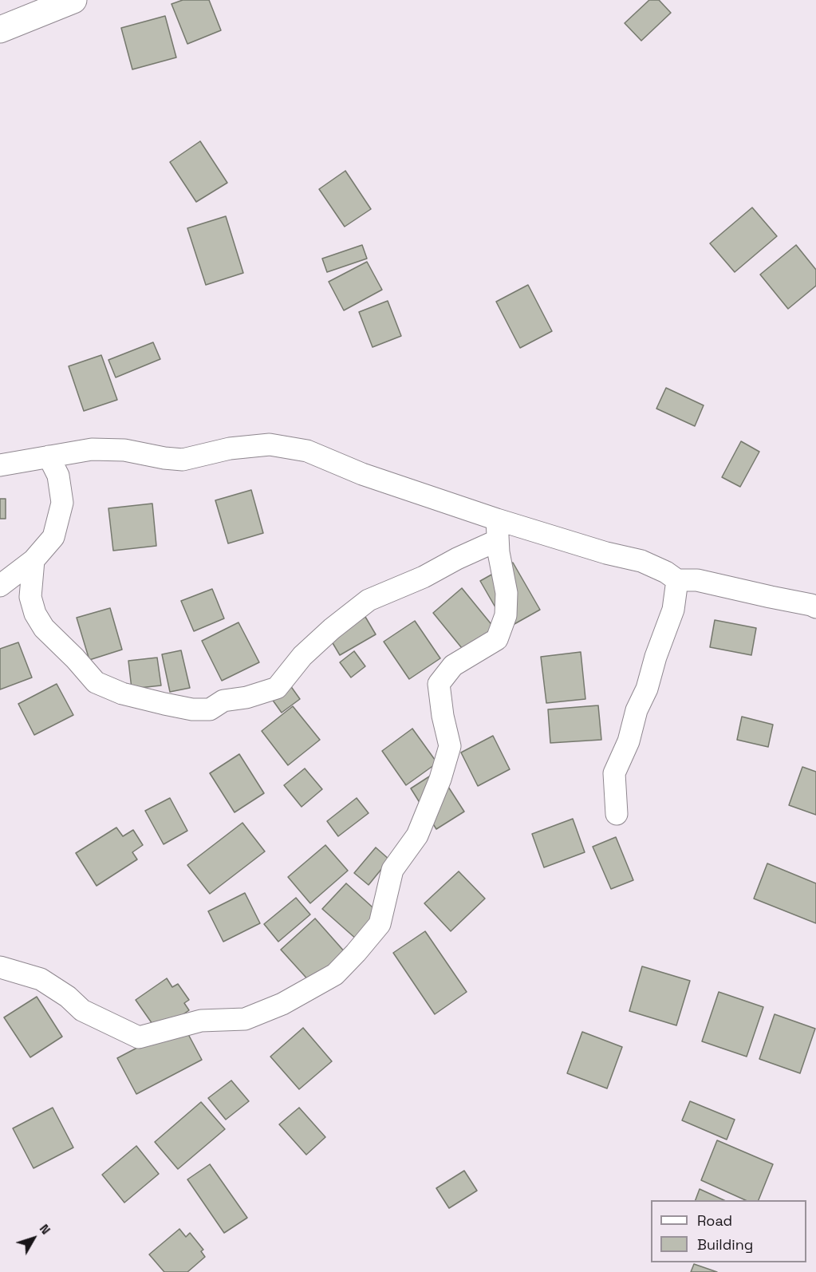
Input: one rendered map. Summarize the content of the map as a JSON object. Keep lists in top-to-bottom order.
{
  "legend": ["Road", "Building"],
  "north": "top right"
}
